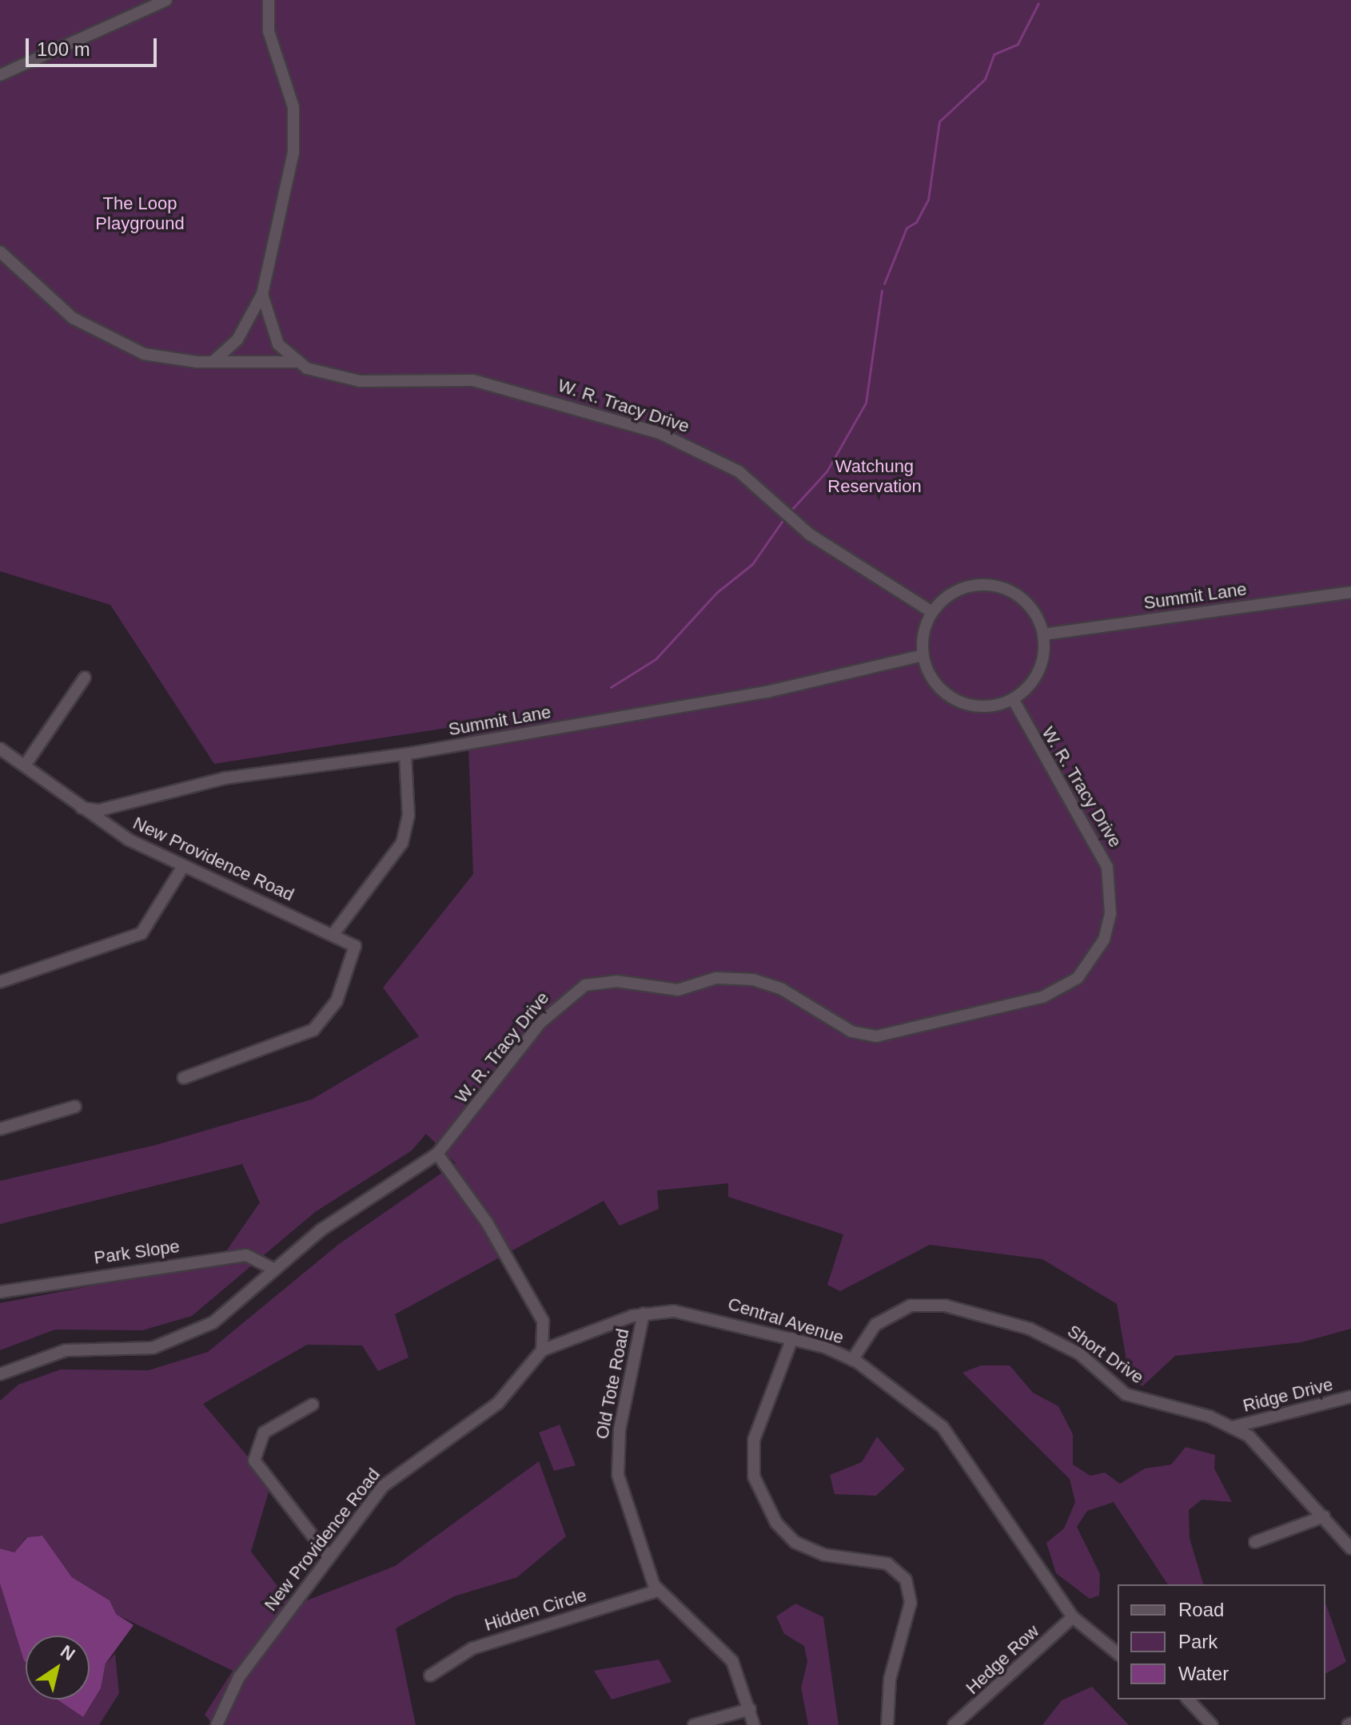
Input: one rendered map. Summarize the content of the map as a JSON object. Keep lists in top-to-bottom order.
{
  "streets": {
    "street": [
      "W. R. Tracy Drive",
      "Summit Lane",
      "New Providence Road",
      "Park Slope",
      "Central Avenue",
      "Short Drive",
      "Old Tote Road",
      "Ridge Drive",
      "Hidden Circle",
      "Hedge Row"
    ]
  },
  "crossings": [
    ["W. R. Tracy Drive", "Summit Lane"],
    ["W. R. Tracy Drive", "Park Slope"],
    ["Summit Lane", "New Providence Road"],
    ["New Providence Road", "Central Avenue"],
    ["Central Avenue", "Short Drive"],
    ["Central Avenue", "Old Tote Road"],
    ["Central Avenue", "Hedge Row"],
    ["Short Drive", "Ridge Drive"],
    ["Old Tote Road", "Hidden Circle"]
  ],
  "parks": ["The Loop Playground", "Watchung Reservation"],
  "legend": ["Road", "Park", "Water"],
  "scale_bar": "100 m",
  "north": "top right"
}
